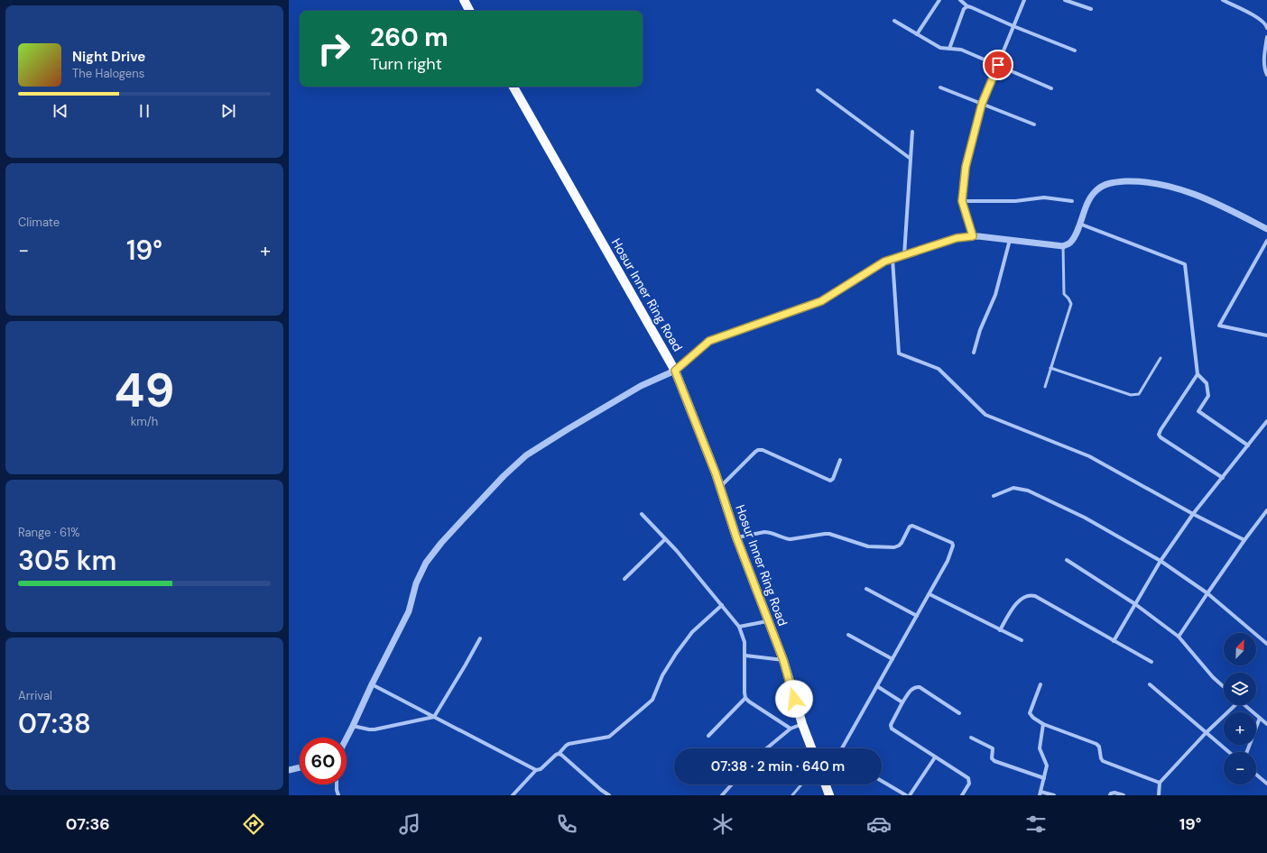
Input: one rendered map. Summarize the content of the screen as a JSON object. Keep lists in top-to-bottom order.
{
  "streets": {
    "main road": ["Hosur Inner Ring Road"]
  },
  "north": "top right",
  "page": {
    "turn": ["260 m", "Turn right"],
    "song": ["Night Drive", "The Halogens"],
    "tile": [
      "Climate",
      ["49", "km/h"],
      ["Range · 61%", "305 km"],
      ["Arrival", "07:38"]
    ],
    "heat": ["−", "19°", "+"],
    "map_buttons": ["+", "−"],
    "limit": "60",
    "trip": "07:38 · 2 min · 640 m",
    "tabs": ["07:36", "19°"]
  }
}
